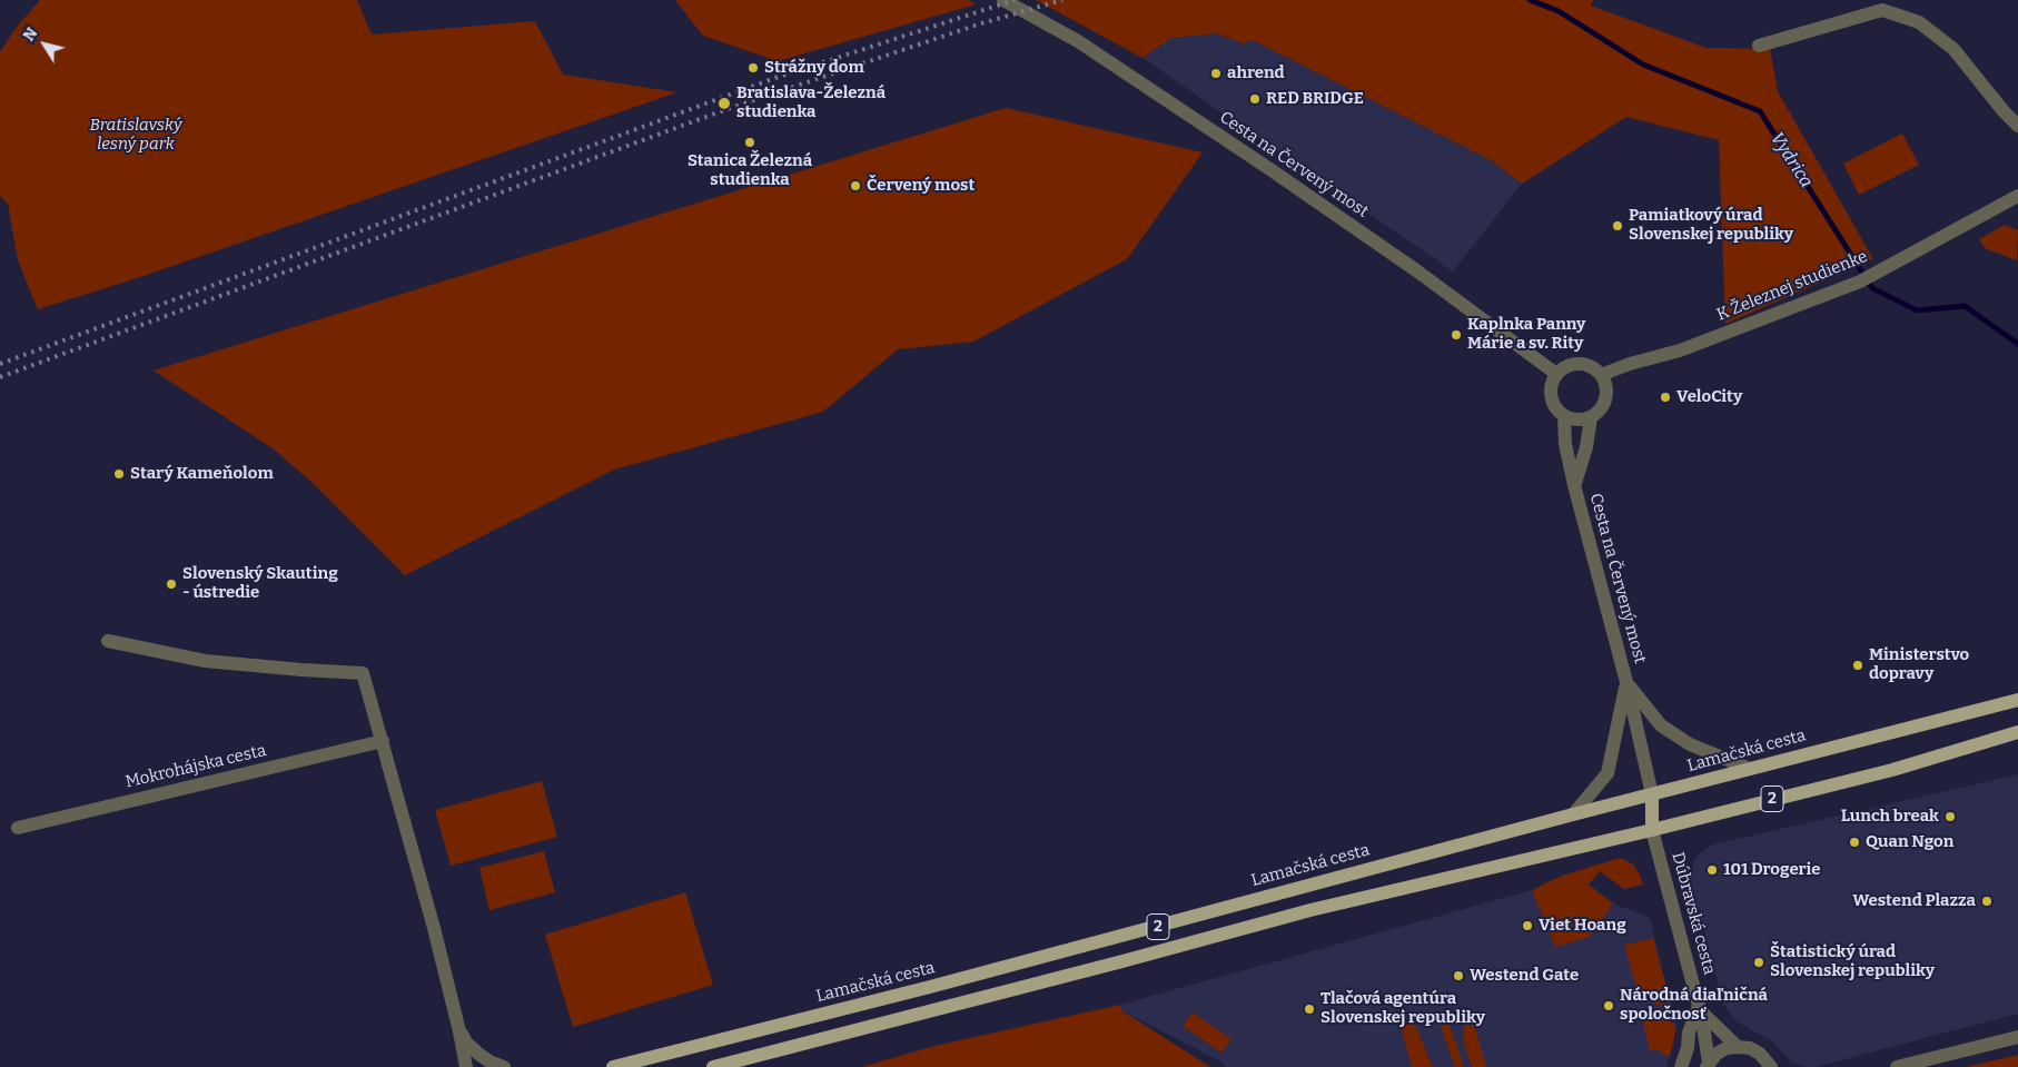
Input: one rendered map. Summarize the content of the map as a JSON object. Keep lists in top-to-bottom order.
{
  "streets": {
    "main road": ["Lamačská cesta", "2"],
    "street": [
      "Cesta na Červený most",
      "K Železnej studienke",
      "Mokrohájska cesta",
      "Dúbravská cesta"
    ]
  },
  "crossings": [
    ["Cesta na Červený most", "K Železnej studienke"],
    ["Cesta na Červený most", "Lamačská cesta"],
    ["2", "Dúbravská cesta"]
  ],
  "water": ["Vydrica"],
  "parks": ["Bratislavský lesný park"],
  "places": [
    "Strážny dom",
    "ahrend",
    "RED BRIDGE",
    "Bratislava-Železná studienka",
    "Stanica Železná studienka",
    "Červený most",
    "Pamiatkový úrad Slovenskej republiky",
    "Kaplnka Panny Márie a sv. Rity",
    "VeloCity",
    "Starý Kameňolom",
    "Slovenský Skauting - ústredie",
    "Ministerstvo dopravy",
    "Lunch break",
    "Quan Ngon",
    "101 Drogerie",
    "Westend Plazza",
    "Viet Hoang",
    "Štatistický úrad Slovenskej republiky",
    "Westend Gate",
    "Národná diaľničná spoločnosť",
    "Tlačová agentúra Slovenskej republiky"
  ],
  "north": "top left"
}
